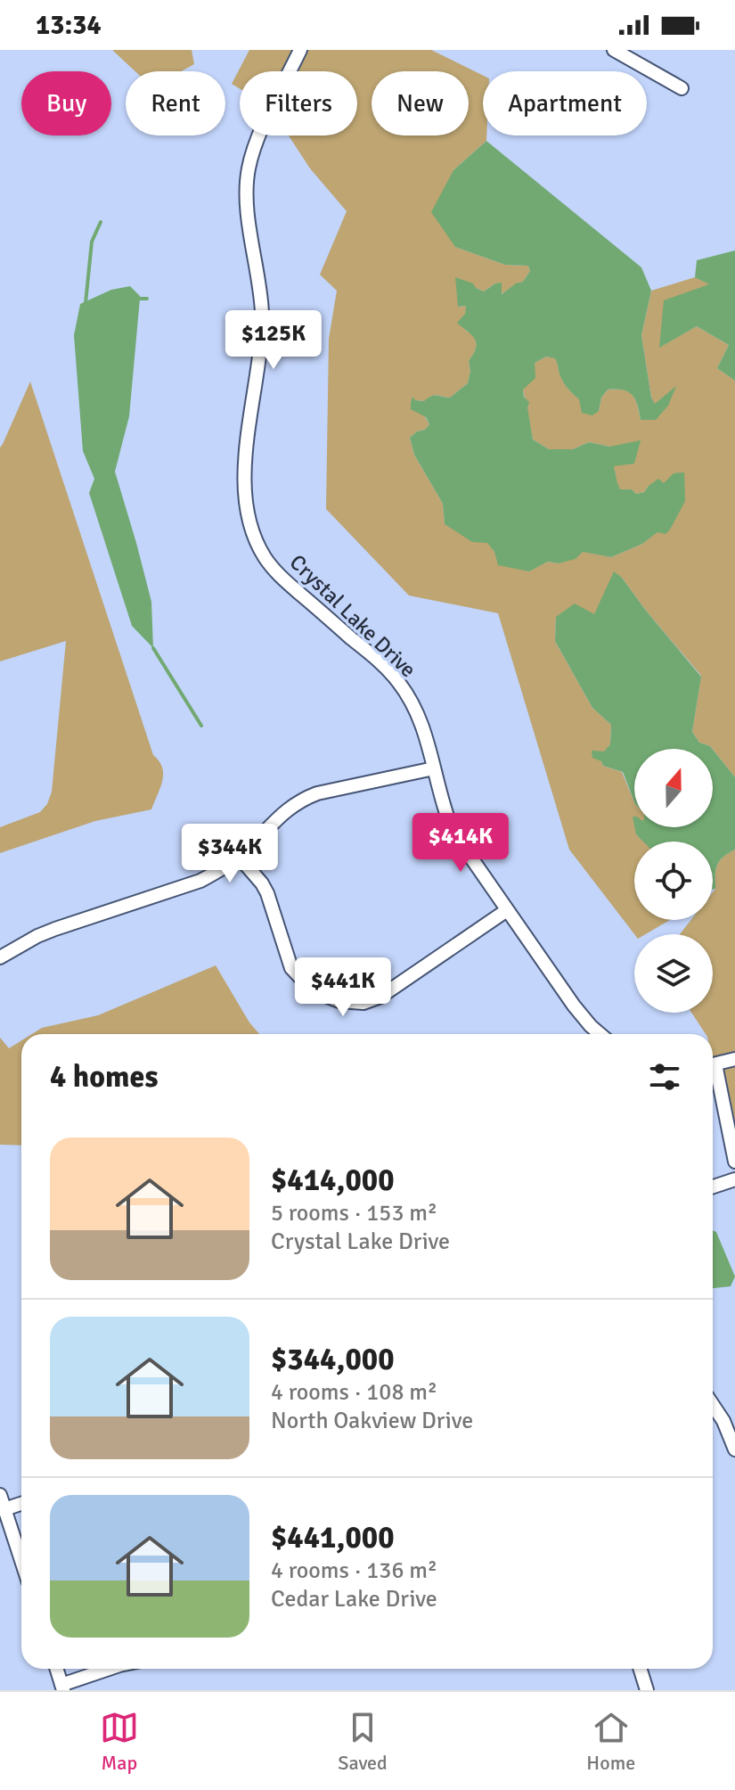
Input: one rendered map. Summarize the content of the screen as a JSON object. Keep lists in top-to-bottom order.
{
  "streets": {
    "street": ["Crystal Lake Drive"]
  },
  "north": "top",
  "page": {
    "status": "13:34",
    "chip": [
      "Buy",
      "Rent",
      "Filters",
      "New",
      "Apartment"
    ],
    "price": [
      "$125K",
      "$414K",
      "$344K",
      "$441K"
    ],
    "heading": "4 homes",
    "list": [
      {
        "name": "$414,000",
        "note": "5 rooms · 153 m² · Crystal Lake Drive"
      },
      {
        "name": "$344,000",
        "note": "4 rooms · 108 m² · North Oakview Drive"
      },
      {
        "name": "$441,000",
        "note": "4 rooms · 136 m² · Cedar Lake Drive"
      }
    ],
    "tabs": ["Map", "Saved", "Home"]
  }
}
